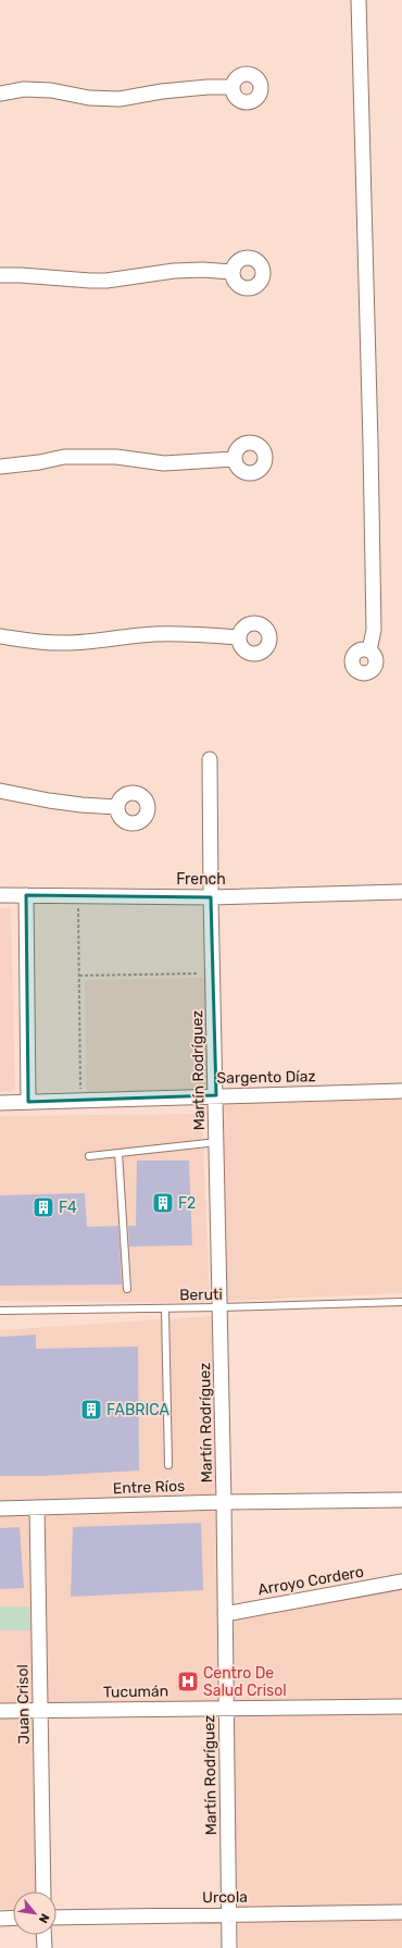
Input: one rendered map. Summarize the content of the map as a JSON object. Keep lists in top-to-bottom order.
{
  "streets": {
    "street": [
      "French",
      "Martín Rodríguez",
      "Sargento Díaz",
      "Entre Ríos",
      "Arroyo Cordero",
      "Tucumán",
      "Juan Crisol",
      "Urcola"
    ],
    "lane": ["Beruti"]
  },
  "crossings": [
    ["French", "Martín Rodríguez"],
    ["Martín Rodríguez", "Sargento Díaz"],
    ["Martín Rodríguez", "Beruti"],
    ["Martín Rodríguez", "Entre Ríos"],
    ["Martín Rodríguez", "Arroyo Cordero"],
    ["Martín Rodríguez", "Tucumán"],
    ["Martín Rodríguez", "Urcola"],
    ["Entre Ríos", "Juan Crisol"],
    ["Tucumán", "Juan Crisol"]
  ],
  "places": {
    "building": ["F2", "F4", "FABRICA"],
    "hospital": ["Centro De Salud Crisol"]
  },
  "north": "bottom right"
}
